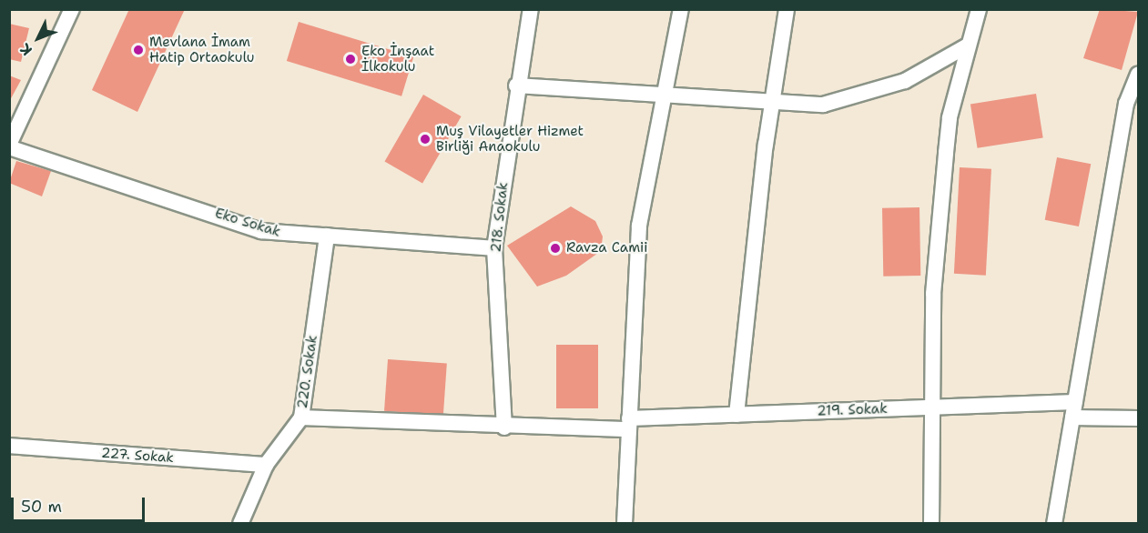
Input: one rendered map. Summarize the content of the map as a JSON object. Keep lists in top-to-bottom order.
{
  "streets": {
    "street": [
      "218. Sokak",
      "Eko Sokak",
      "220. Sokak",
      "219. Sokak",
      "227. Sokak"
    ]
  },
  "crossings": [
    ["218. Sokak", "Eko Sokak"],
    ["218. Sokak", "219. Sokak"],
    ["Eko Sokak", "220. Sokak"],
    ["220. Sokak", "219. Sokak"],
    ["220. Sokak", "227. Sokak"]
  ],
  "places": [
    "Mevlana İmam Hatip Ortaokulu",
    "Eko İnşaat İlkokulu",
    "Muş Vilayetler Hizmet Birliği Anaokulu",
    "Ravza Camii"
  ],
  "scale_bar": "50 m",
  "north": "bottom left"
}
